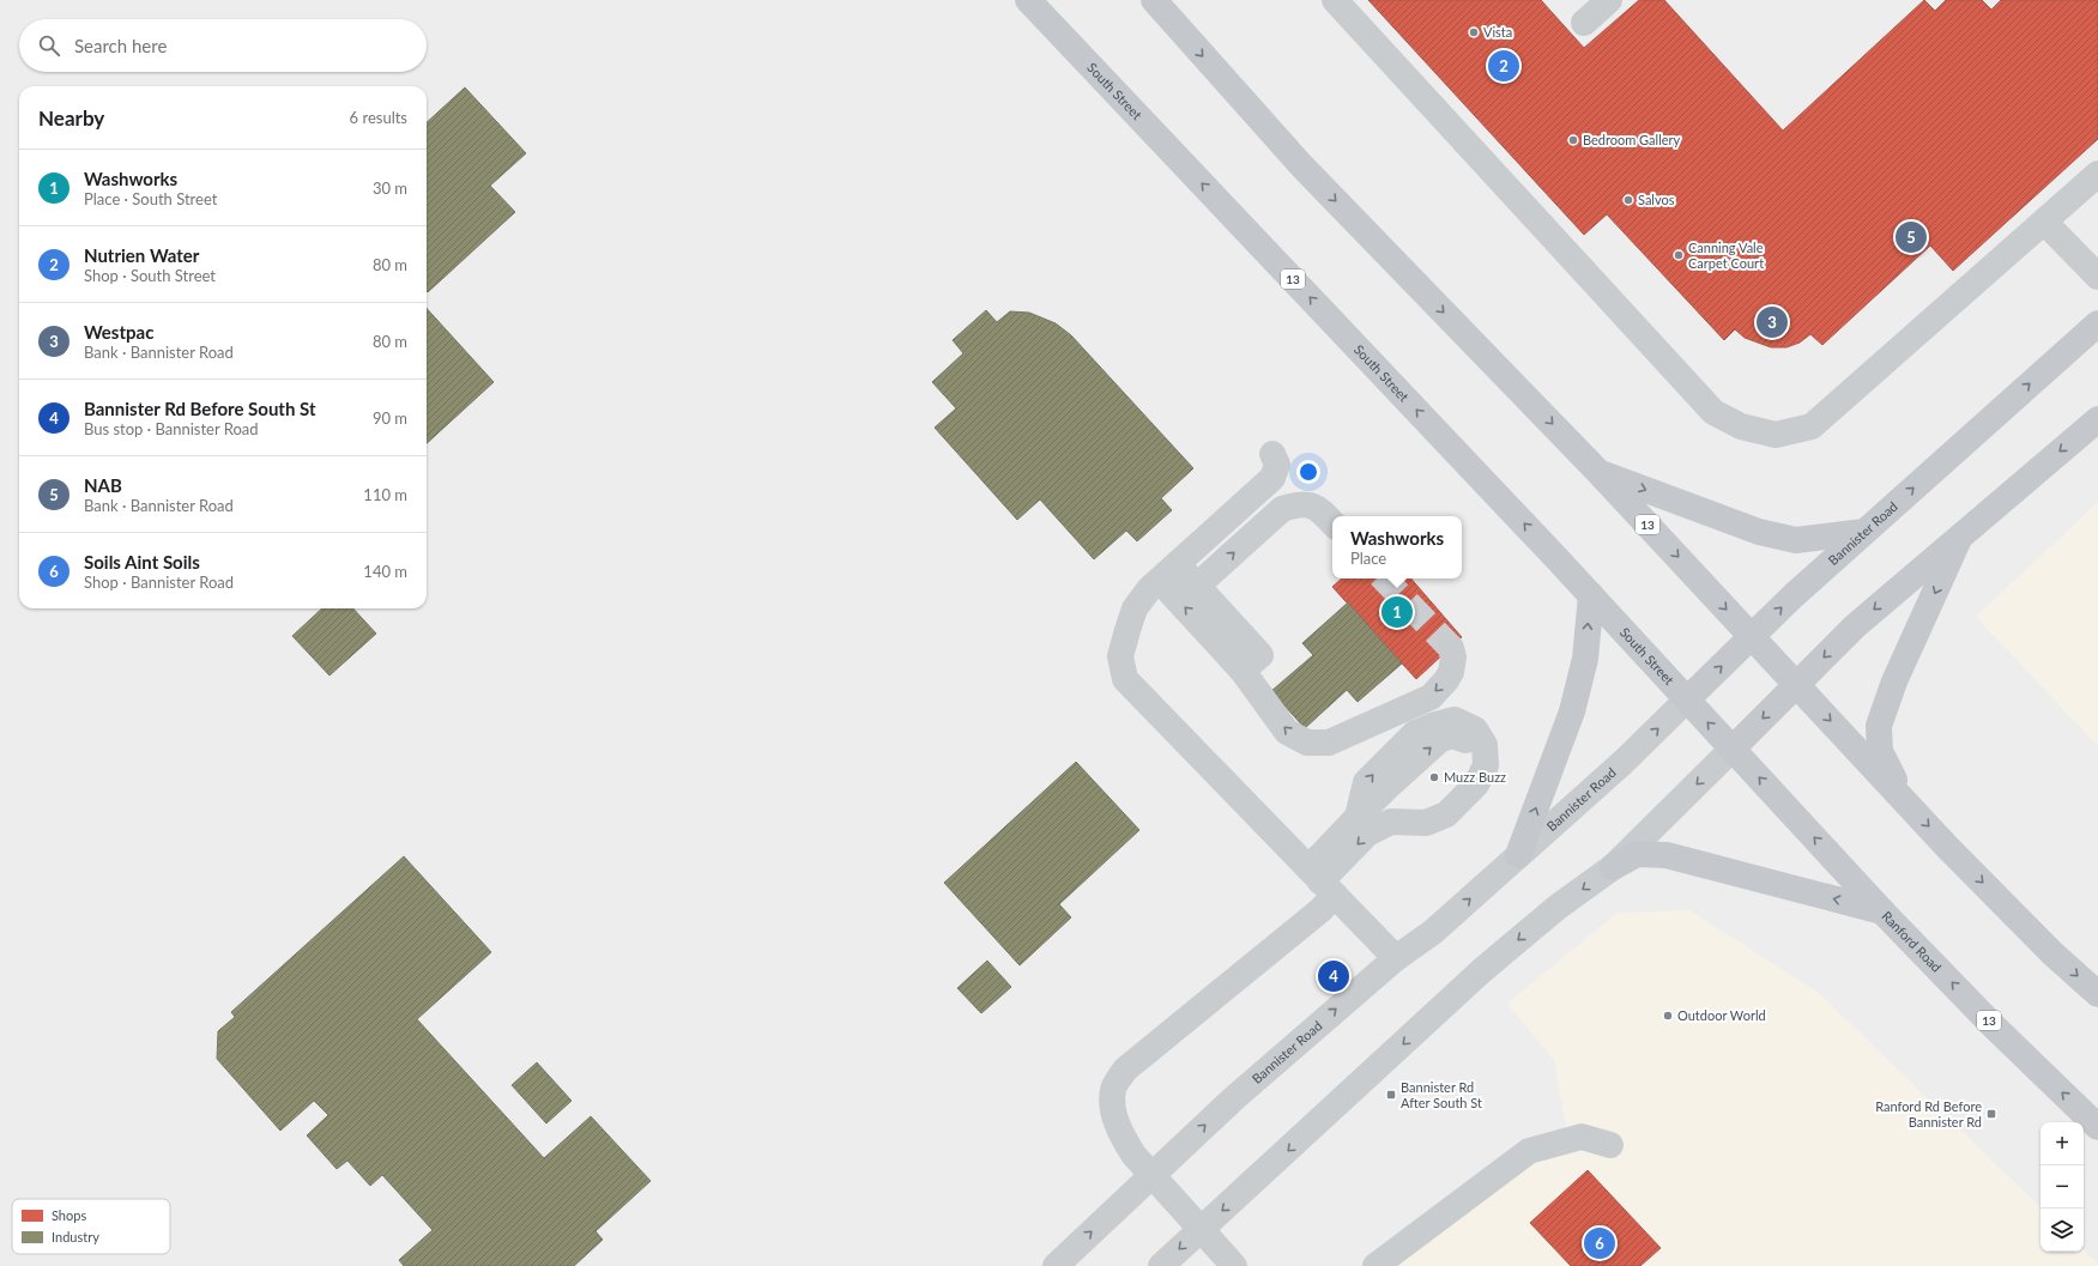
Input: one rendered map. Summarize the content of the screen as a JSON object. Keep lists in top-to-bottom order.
{
  "streets": {
    "main road": [
      "South Street",
      "13",
      "Bannister Road",
      "Ranford Road"
    ]
  },
  "crossings": [
    ["South Street", "Bannister Road"],
    ["South Street", "Ranford Road"],
    ["13", "Bannister Road"]
  ],
  "places": {
    "other": [
      "Vista",
      "Bedroom Gallery",
      "Salvos",
      "Canning Vale Carpet Court",
      "Muzz Buzz",
      "Outdoor World"
    ],
    "transit": ["Bannister Rd After South St", "Ranford Rd Before Bannister Rd"]
  },
  "legend": ["Shops", "Industry"],
  "page": {
    "search": "Search here",
    "pins": [
      "2",
      "5",
      "3",
      "1",
      "4",
      "6"
    ],
    "heading": ["Nearby", "6 results"],
    "list": [
      {
        "mark": "1",
        "name": "Washworks",
        "note": "Place · South Street",
        "value": "30 m"
      },
      {
        "mark": "2",
        "name": "Nutrien Water",
        "note": "Shop · South Street",
        "value": "80 m"
      },
      {
        "mark": "3",
        "name": "Westpac",
        "note": "Bank · Bannister Road",
        "value": "80 m"
      },
      {
        "mark": "4",
        "name": "Bannister Rd Before South St",
        "note": "Bus stop · Bannister Road",
        "value": "90 m"
      },
      {
        "mark": "5",
        "name": "NAB",
        "note": "Bank · Bannister Road",
        "value": "110 m"
      },
      {
        "mark": "6",
        "name": "Soils Aint Soils",
        "note": "Shop · Bannister Road",
        "value": "140 m"
      }
    ],
    "popup": ["Washworks", "Place"],
    "map_buttons": ["+", "−"]
  }
}
